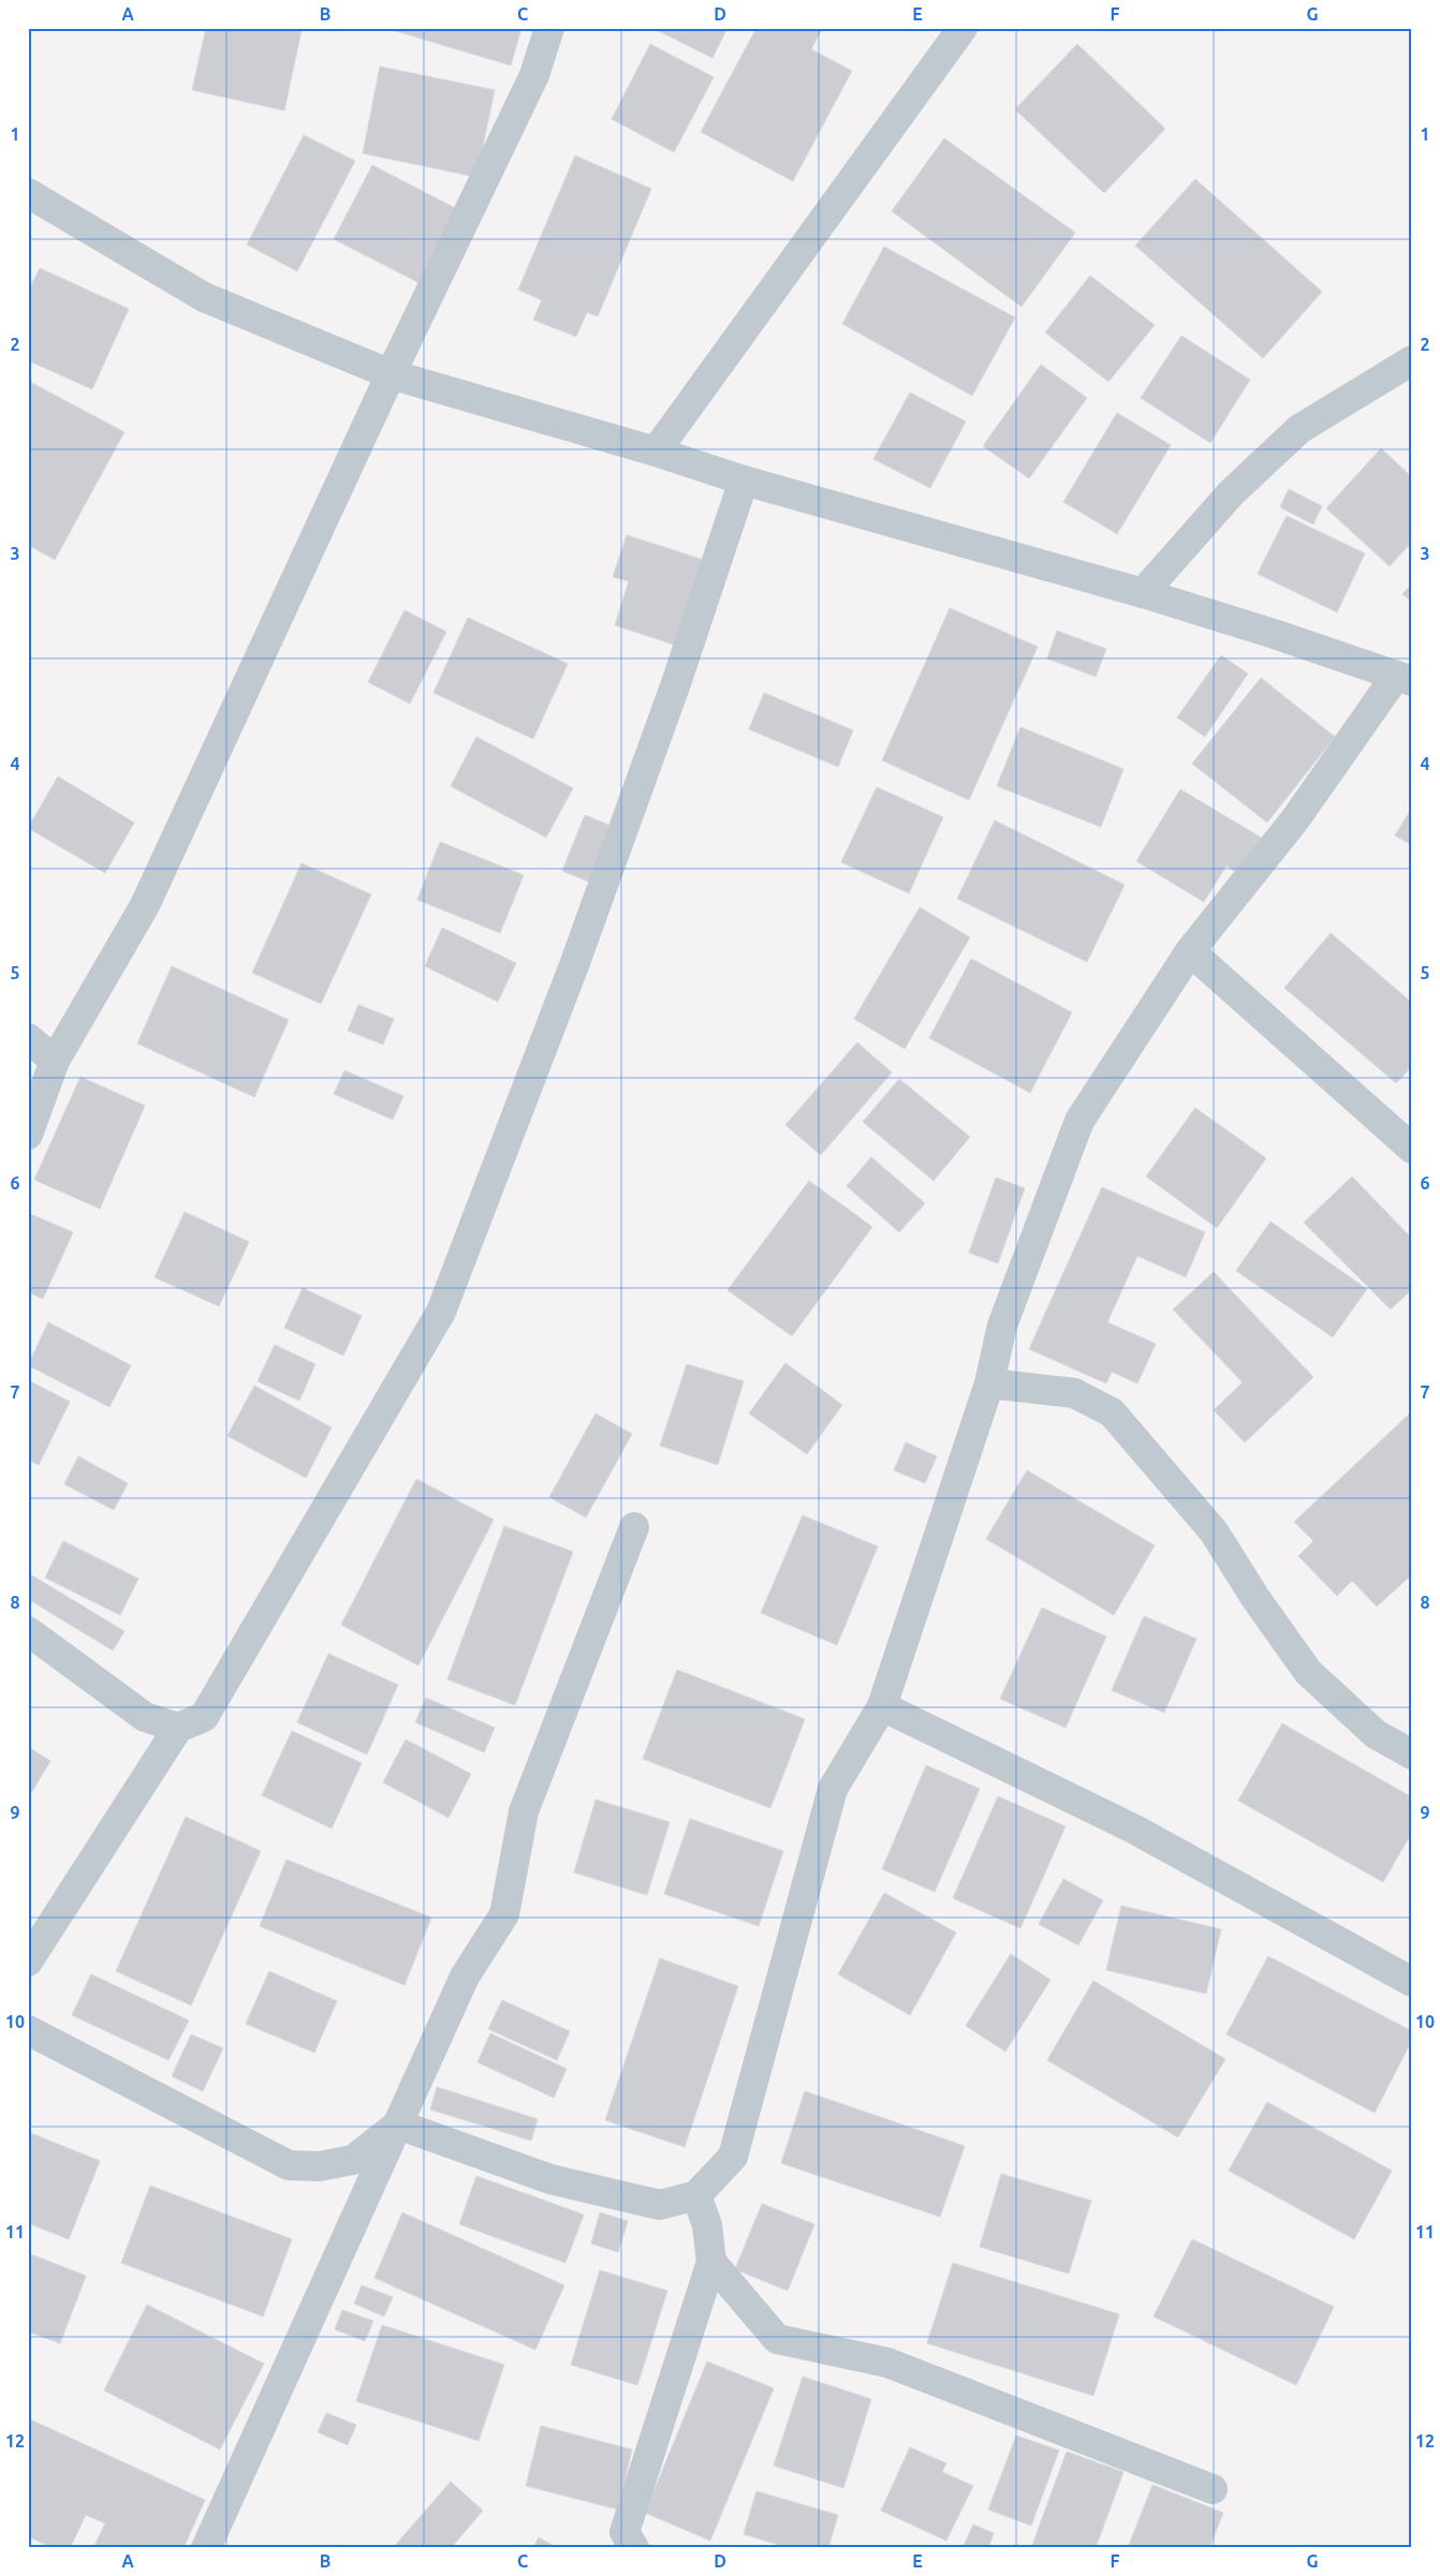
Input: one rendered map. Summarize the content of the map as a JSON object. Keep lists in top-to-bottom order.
{
  "grid": {
    "columns": [
      "A",
      "B",
      "C",
      "D",
      "E",
      "F",
      "G"
    ],
    "rows": [
      "1",
      "2",
      "3",
      "4",
      "5",
      "6",
      "7",
      "8",
      "9",
      "10",
      "11",
      "12"
    ]
  }
}
